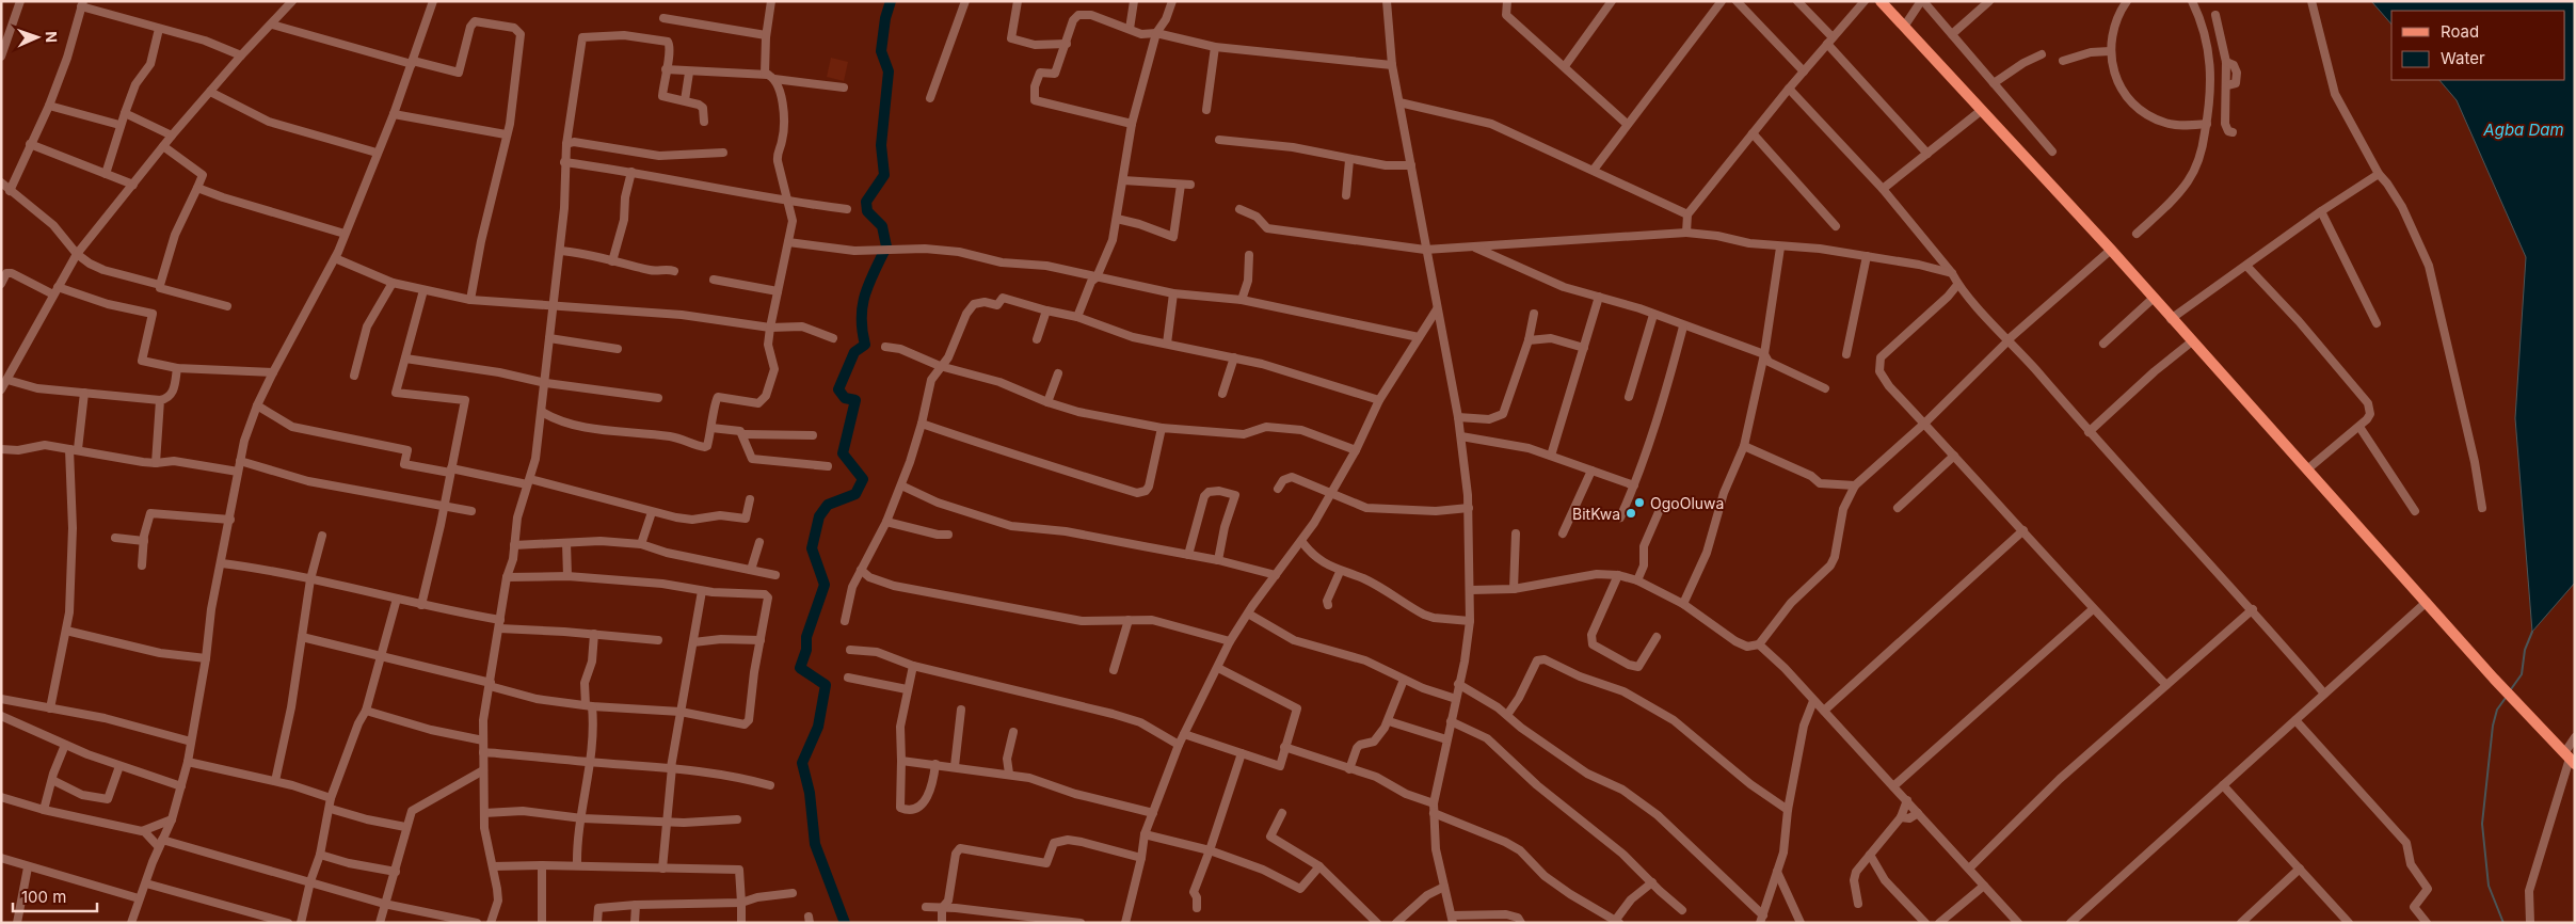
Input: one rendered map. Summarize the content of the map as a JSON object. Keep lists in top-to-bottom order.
{
  "water": ["Agba Dam"],
  "places": ["OgoOluwa", "BitKwa"],
  "legend": ["Road", "Water"],
  "scale_bar": "100 m",
  "north": "right"
}
